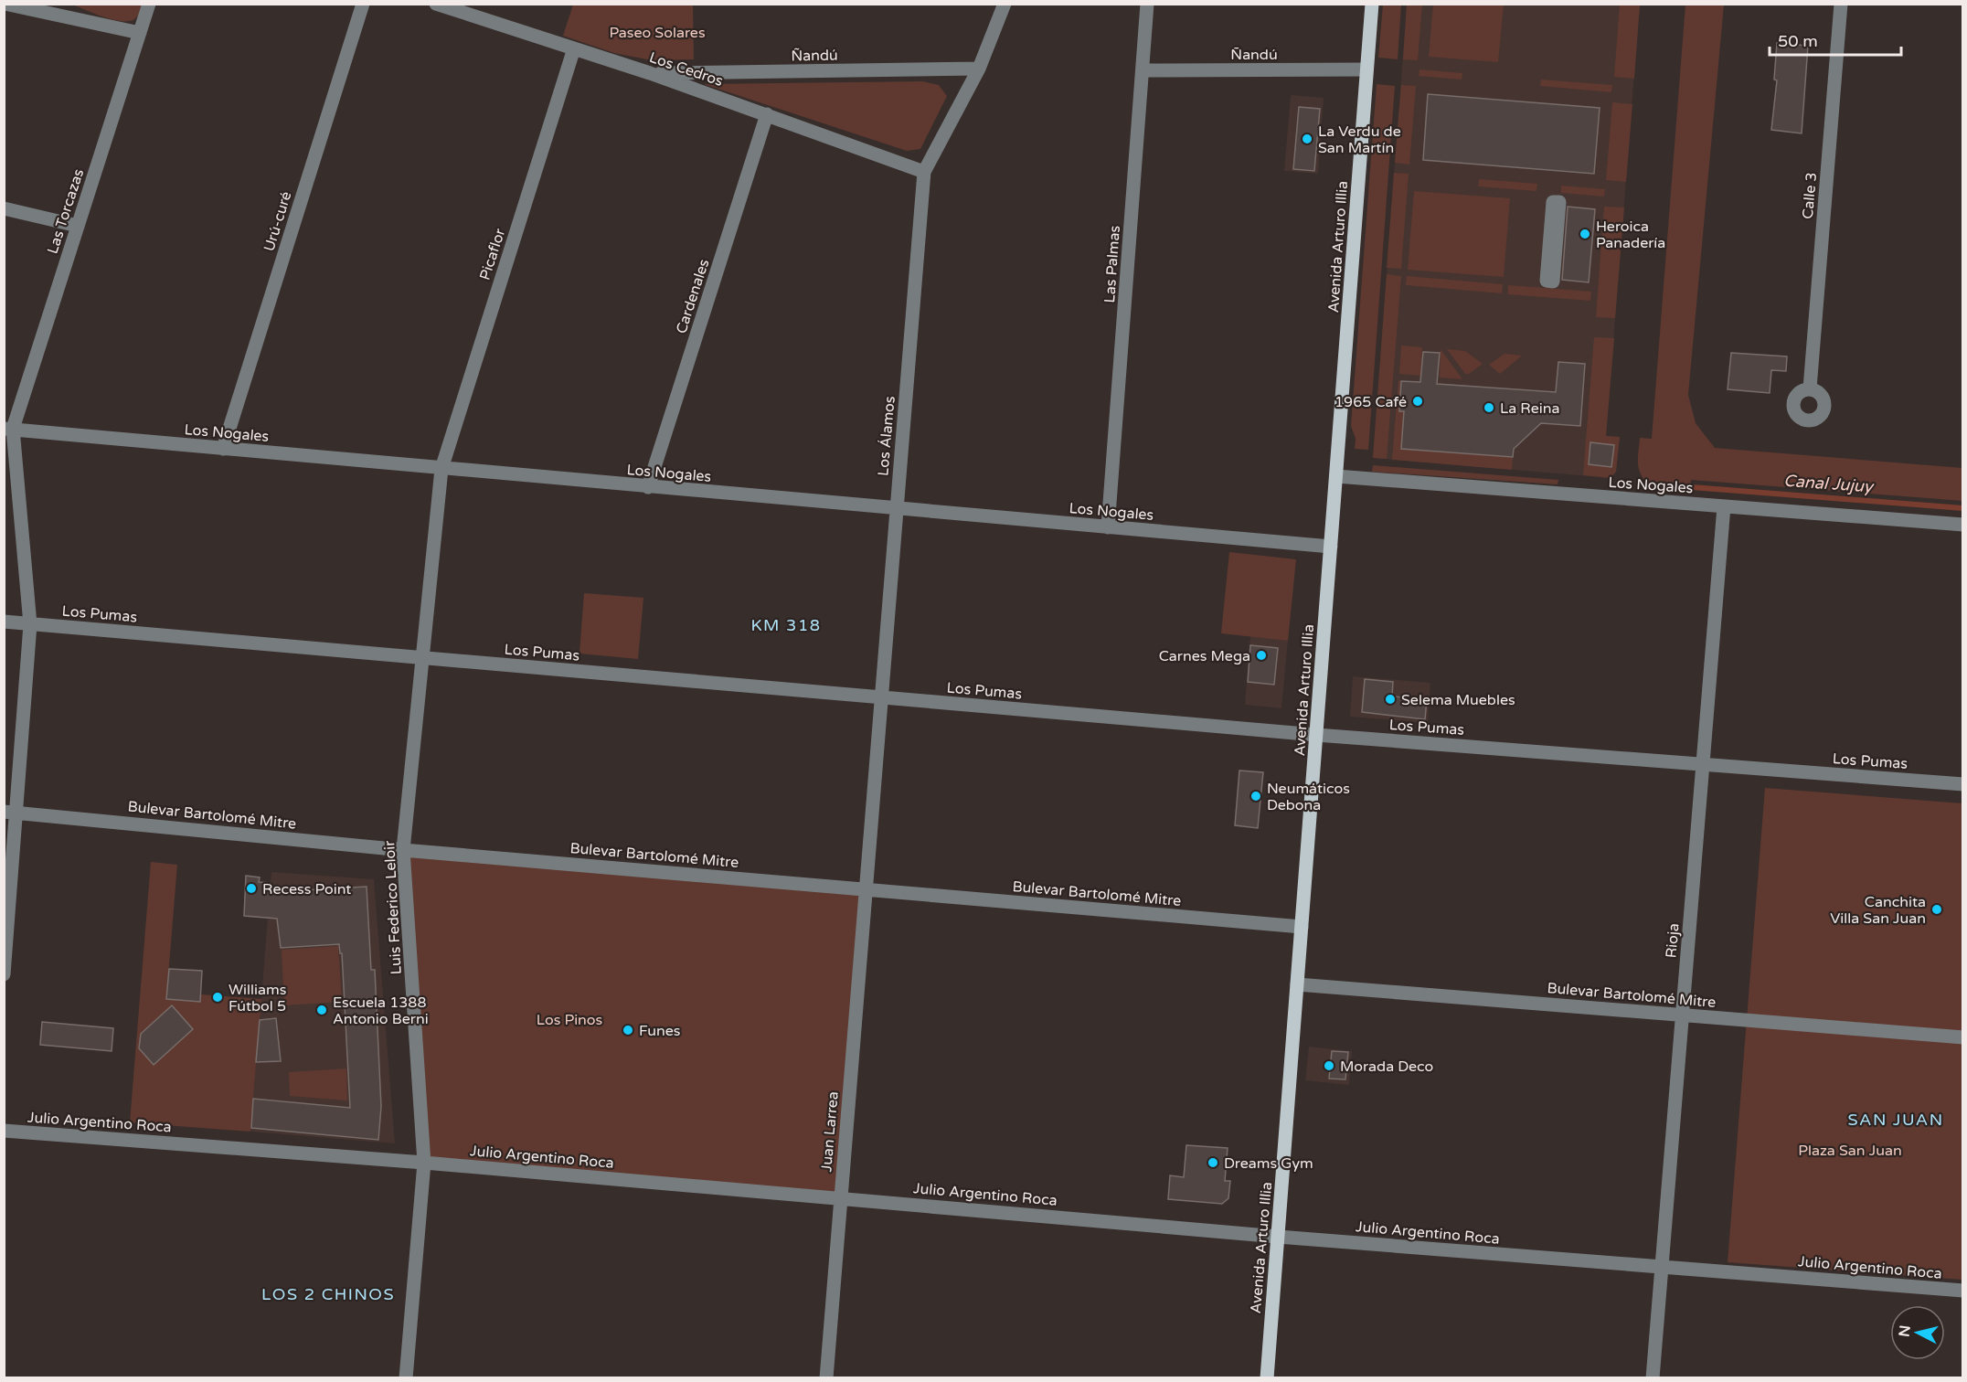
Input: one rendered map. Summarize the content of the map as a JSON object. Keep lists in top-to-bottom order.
{
  "streets": {
    "main road": ["Avenida Arturo Illia"],
    "street": [
      "Ñandú",
      "Los Cedros",
      "Calle 3",
      "Las Torcazas",
      "Urú-curé",
      "Picaflor",
      "Las Palmas",
      "Cardenales",
      "Los Nogales",
      "Los Álamos",
      "Los Pumas",
      "Bulevar Bartolomé Mitre",
      "Luis Federico Leloir",
      "Rioja",
      "Julio Argentino Roca",
      "Juan Larrea"
    ]
  },
  "crossings": [
    ["Ñandú", "Los Cedros"],
    ["Ñandú", "Avenida Arturo Illia"],
    ["Ñandú", "Las Palmas"],
    ["Ñandú", "Los Álamos"],
    ["Los Cedros", "Picaflor"],
    ["Los Cedros", "Cardenales"],
    ["Los Cedros", "Los Álamos"],
    ["Las Torcazas", "Los Nogales"],
    ["Urú-curé", "Los Nogales"],
    ["Avenida Arturo Illia", "Los Nogales"],
    ["Avenida Arturo Illia", "Los Pumas"],
    ["Avenida Arturo Illia", "Bulevar Bartolomé Mitre"],
    ["Avenida Arturo Illia", "Julio Argentino Roca"],
    ["Picaflor", "Los Nogales"],
    ["Picaflor", "Luis Federico Leloir"],
    ["Las Palmas", "Los Nogales"],
    ["Cardenales", "Los Nogales"],
    ["Los Nogales", "Los Álamos"],
    ["Los Nogales", "Luis Federico Leloir"],
    ["Los Nogales", "Rioja"],
    ["Los Álamos", "Los Pumas"],
    ["Los Álamos", "Bulevar Bartolomé Mitre"],
    ["Los Álamos", "Juan Larrea"],
    ["Los Pumas", "Luis Federico Leloir"],
    ["Los Pumas", "Rioja"],
    ["Bulevar Bartolomé Mitre", "Luis Federico Leloir"],
    ["Bulevar Bartolomé Mitre", "Rioja"],
    ["Bulevar Bartolomé Mitre", "Juan Larrea"],
    ["Luis Federico Leloir", "Julio Argentino Roca"],
    ["Rioja", "Julio Argentino Roca"],
    ["Julio Argentino Roca", "Juan Larrea"]
  ],
  "districts": ["KM 318", "SAN JUAN", "LOS 2 CHINOS"],
  "water": ["Canal Jujuy"],
  "parks": ["Paseo Solares", "Los Pinos", "Plaza San Juan"],
  "places": [
    "La Verdu de San Martín",
    "Heroica Panadería",
    "1965 Café",
    "La Reina",
    "Carnes Mega",
    "Selema Muebles",
    "Neumáticos Debona",
    "Recess Point",
    "Canchita Villa San Juan",
    "Williams Fútbol 5",
    "Escuela 1388 Antonio Berni",
    "Funes",
    "Morada Deco",
    "Dreams Gym"
  ],
  "scale_bar": "50 m",
  "north": "left"
}
